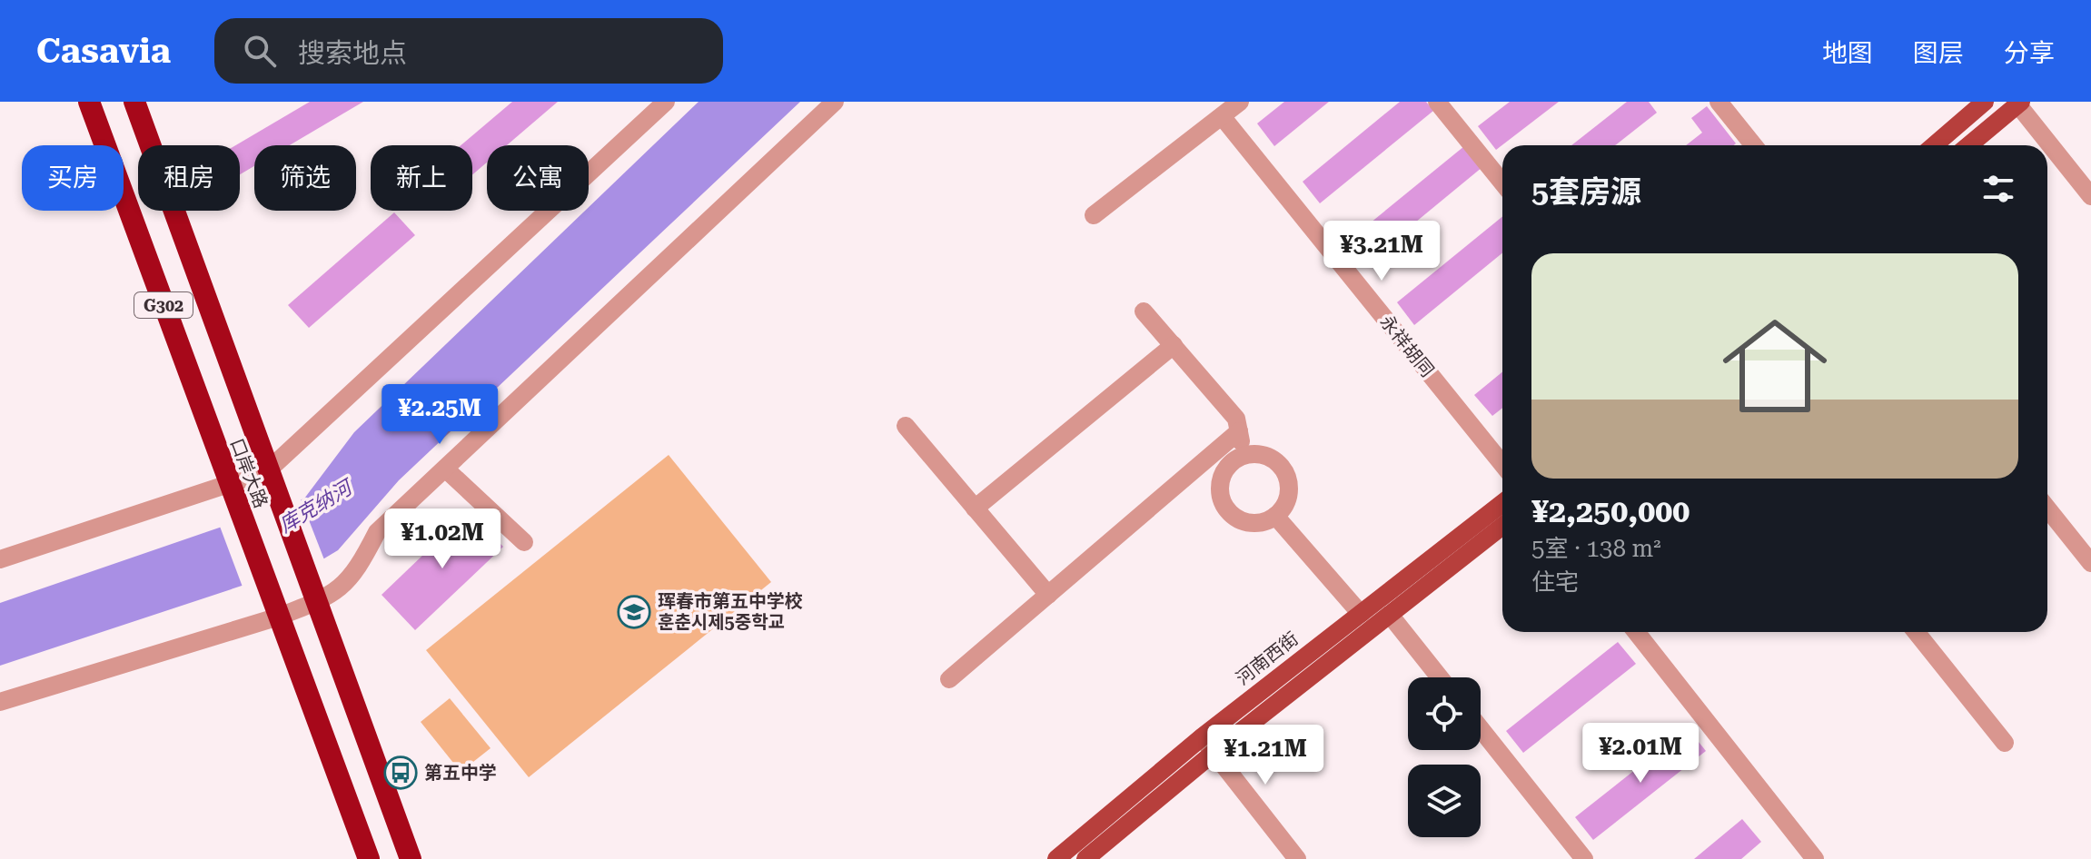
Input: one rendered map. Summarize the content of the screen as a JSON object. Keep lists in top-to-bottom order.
{
  "streets": {
    "highway": ["G302", "口岸大路"],
    "main road": ["河南西街"],
    "street": ["永祥胡同"]
  },
  "water": ["库克纳河"],
  "places": {
    "school or university": ["珲春市第五中学校 훈춘시제5중학교"],
    "bus stop": ["第五中学"]
  },
  "page": {
    "header": "Casavia",
    "search": "搜索地点",
    "nav": ["地图", "图层", "分享"],
    "chip": [
      "买房",
      "租房",
      "筛选",
      "新上",
      "公寓"
    ],
    "heading": "5套房源",
    "price": [
      "¥3.21M",
      "¥2.25M",
      "¥1.02M",
      "¥2.01M",
      "¥1.21M"
    ],
    "list": [
      {
        "name": "¥2,250,000",
        "note": "5室 · 138 m² · 住宅"
      }
    ]
  }
}
